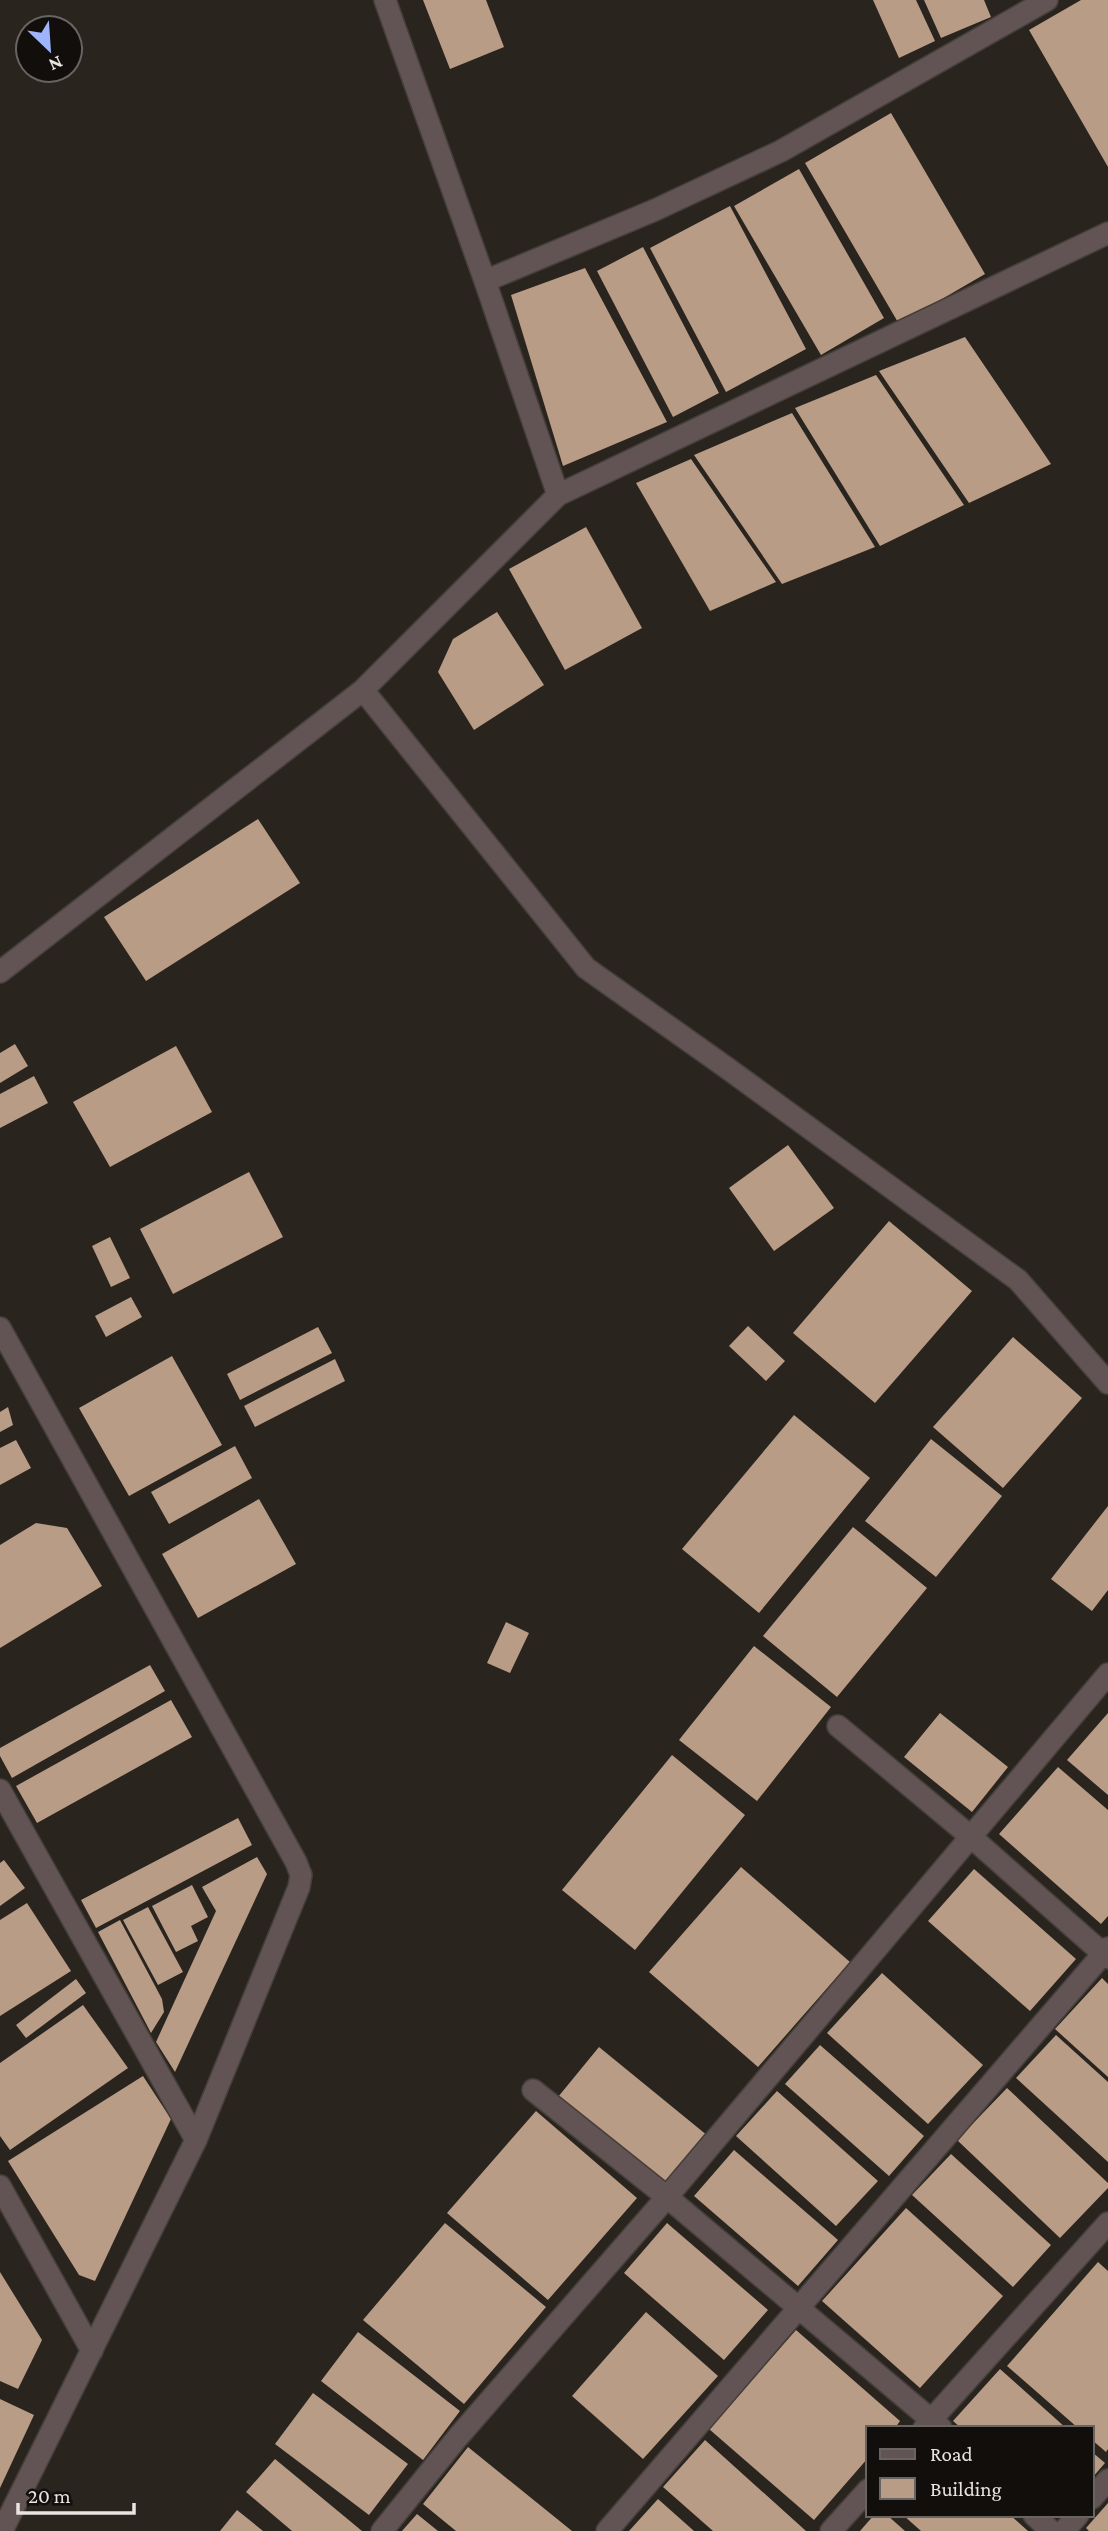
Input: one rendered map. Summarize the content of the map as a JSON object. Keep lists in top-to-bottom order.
{
  "legend": ["Road", "Building"],
  "scale_bar": "20 m",
  "north": "bottom right"
}
